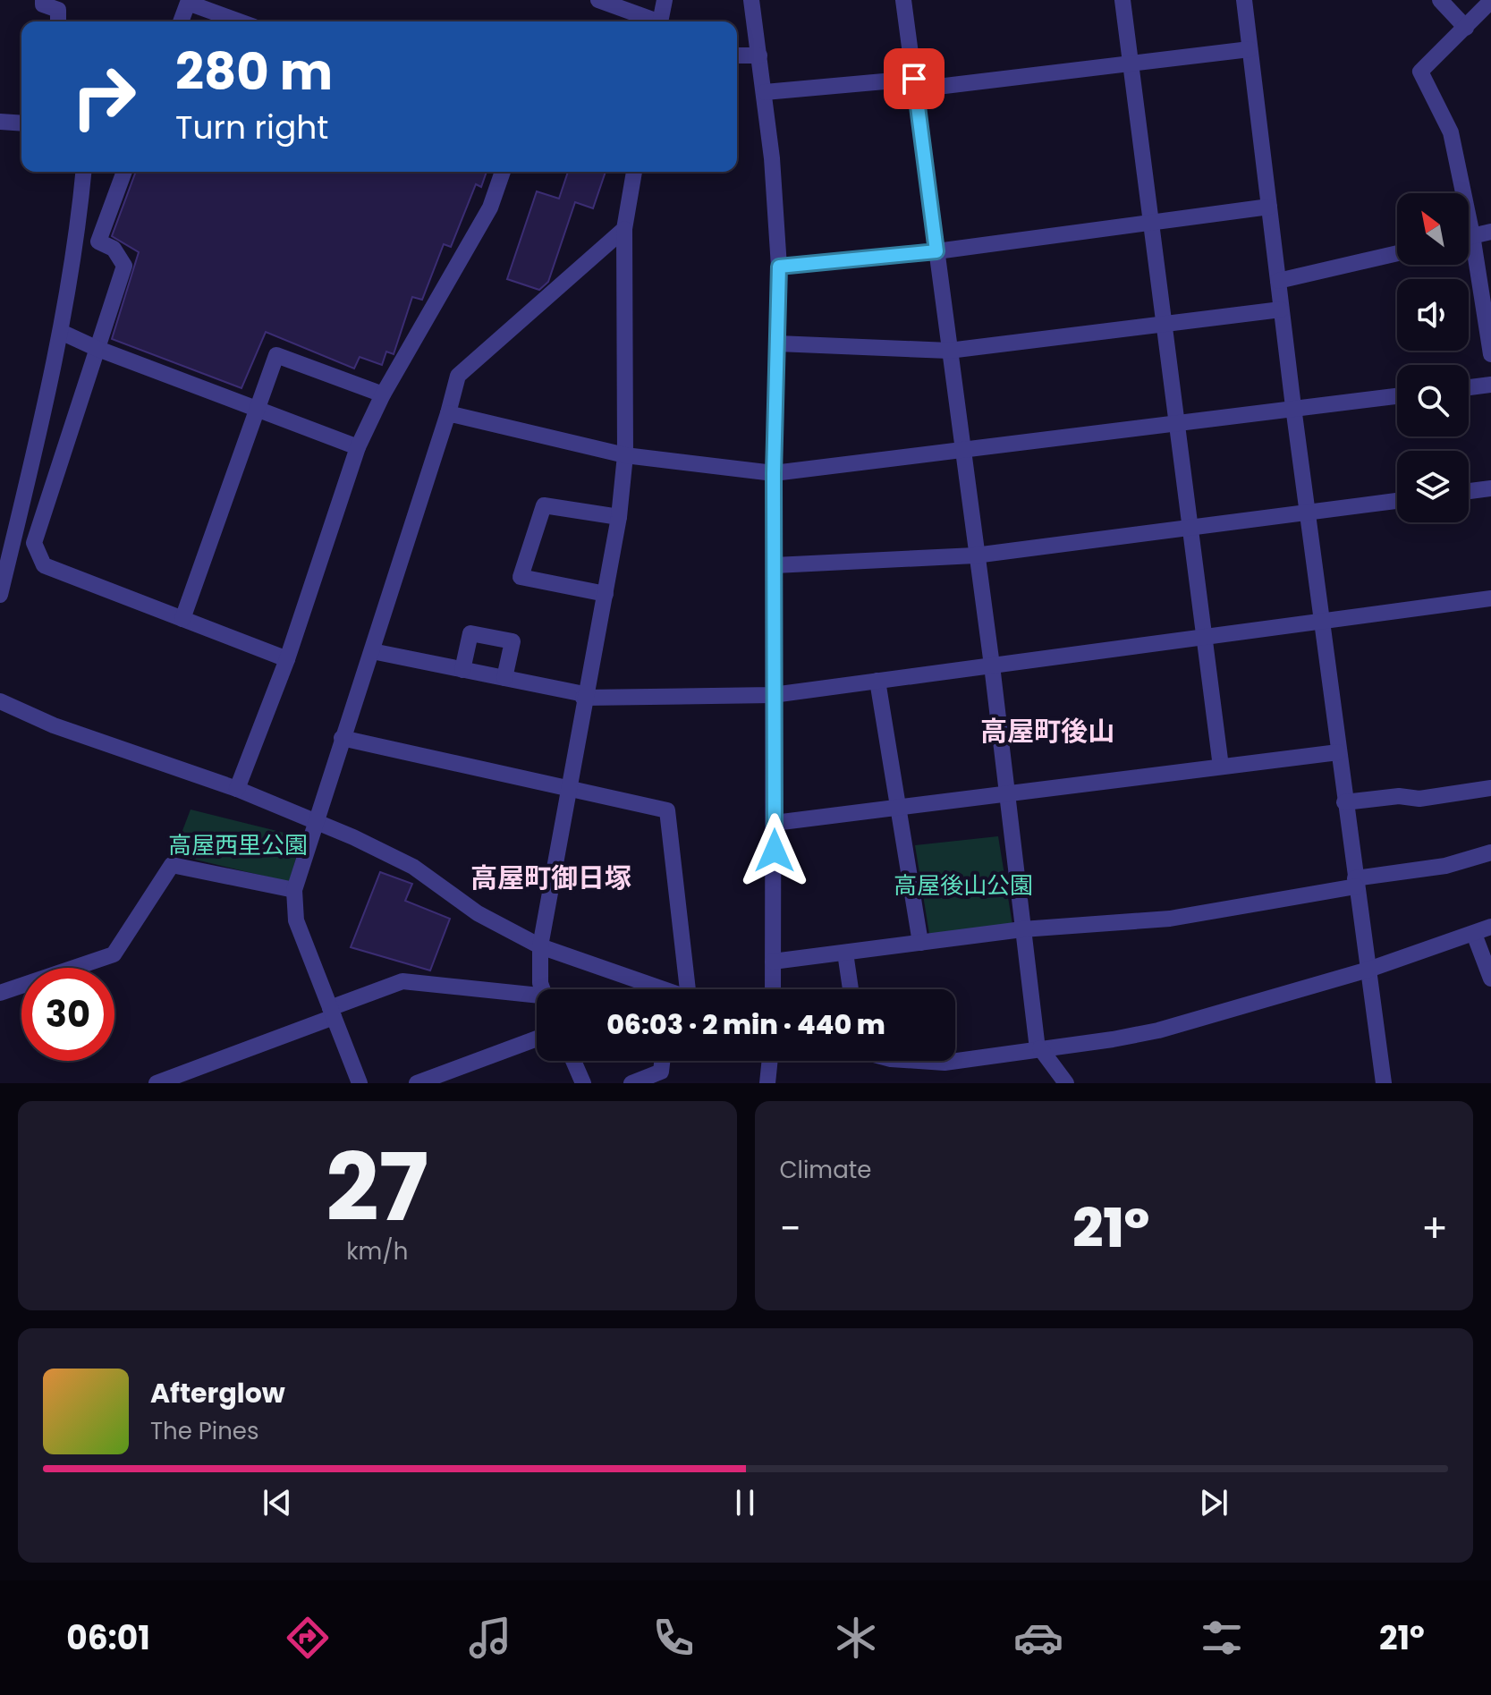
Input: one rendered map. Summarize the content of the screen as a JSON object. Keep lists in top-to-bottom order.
{
  "districts": ["高屋町後山", "高屋町御日塚"],
  "parks": ["高屋西里公園", "高屋後山公園"],
  "north": "top left",
  "page": {
    "turn": ["280 m", "Turn right"],
    "limit": "30",
    "trip": "06:03 · 2 min · 440 m",
    "tile": [
      ["27", "km/h"],
      "Climate"
    ],
    "heat": ["−", "21°", "+"],
    "song": ["Afterglow", "The Pines"],
    "tabs": ["06:01", "21°"]
  }
}
